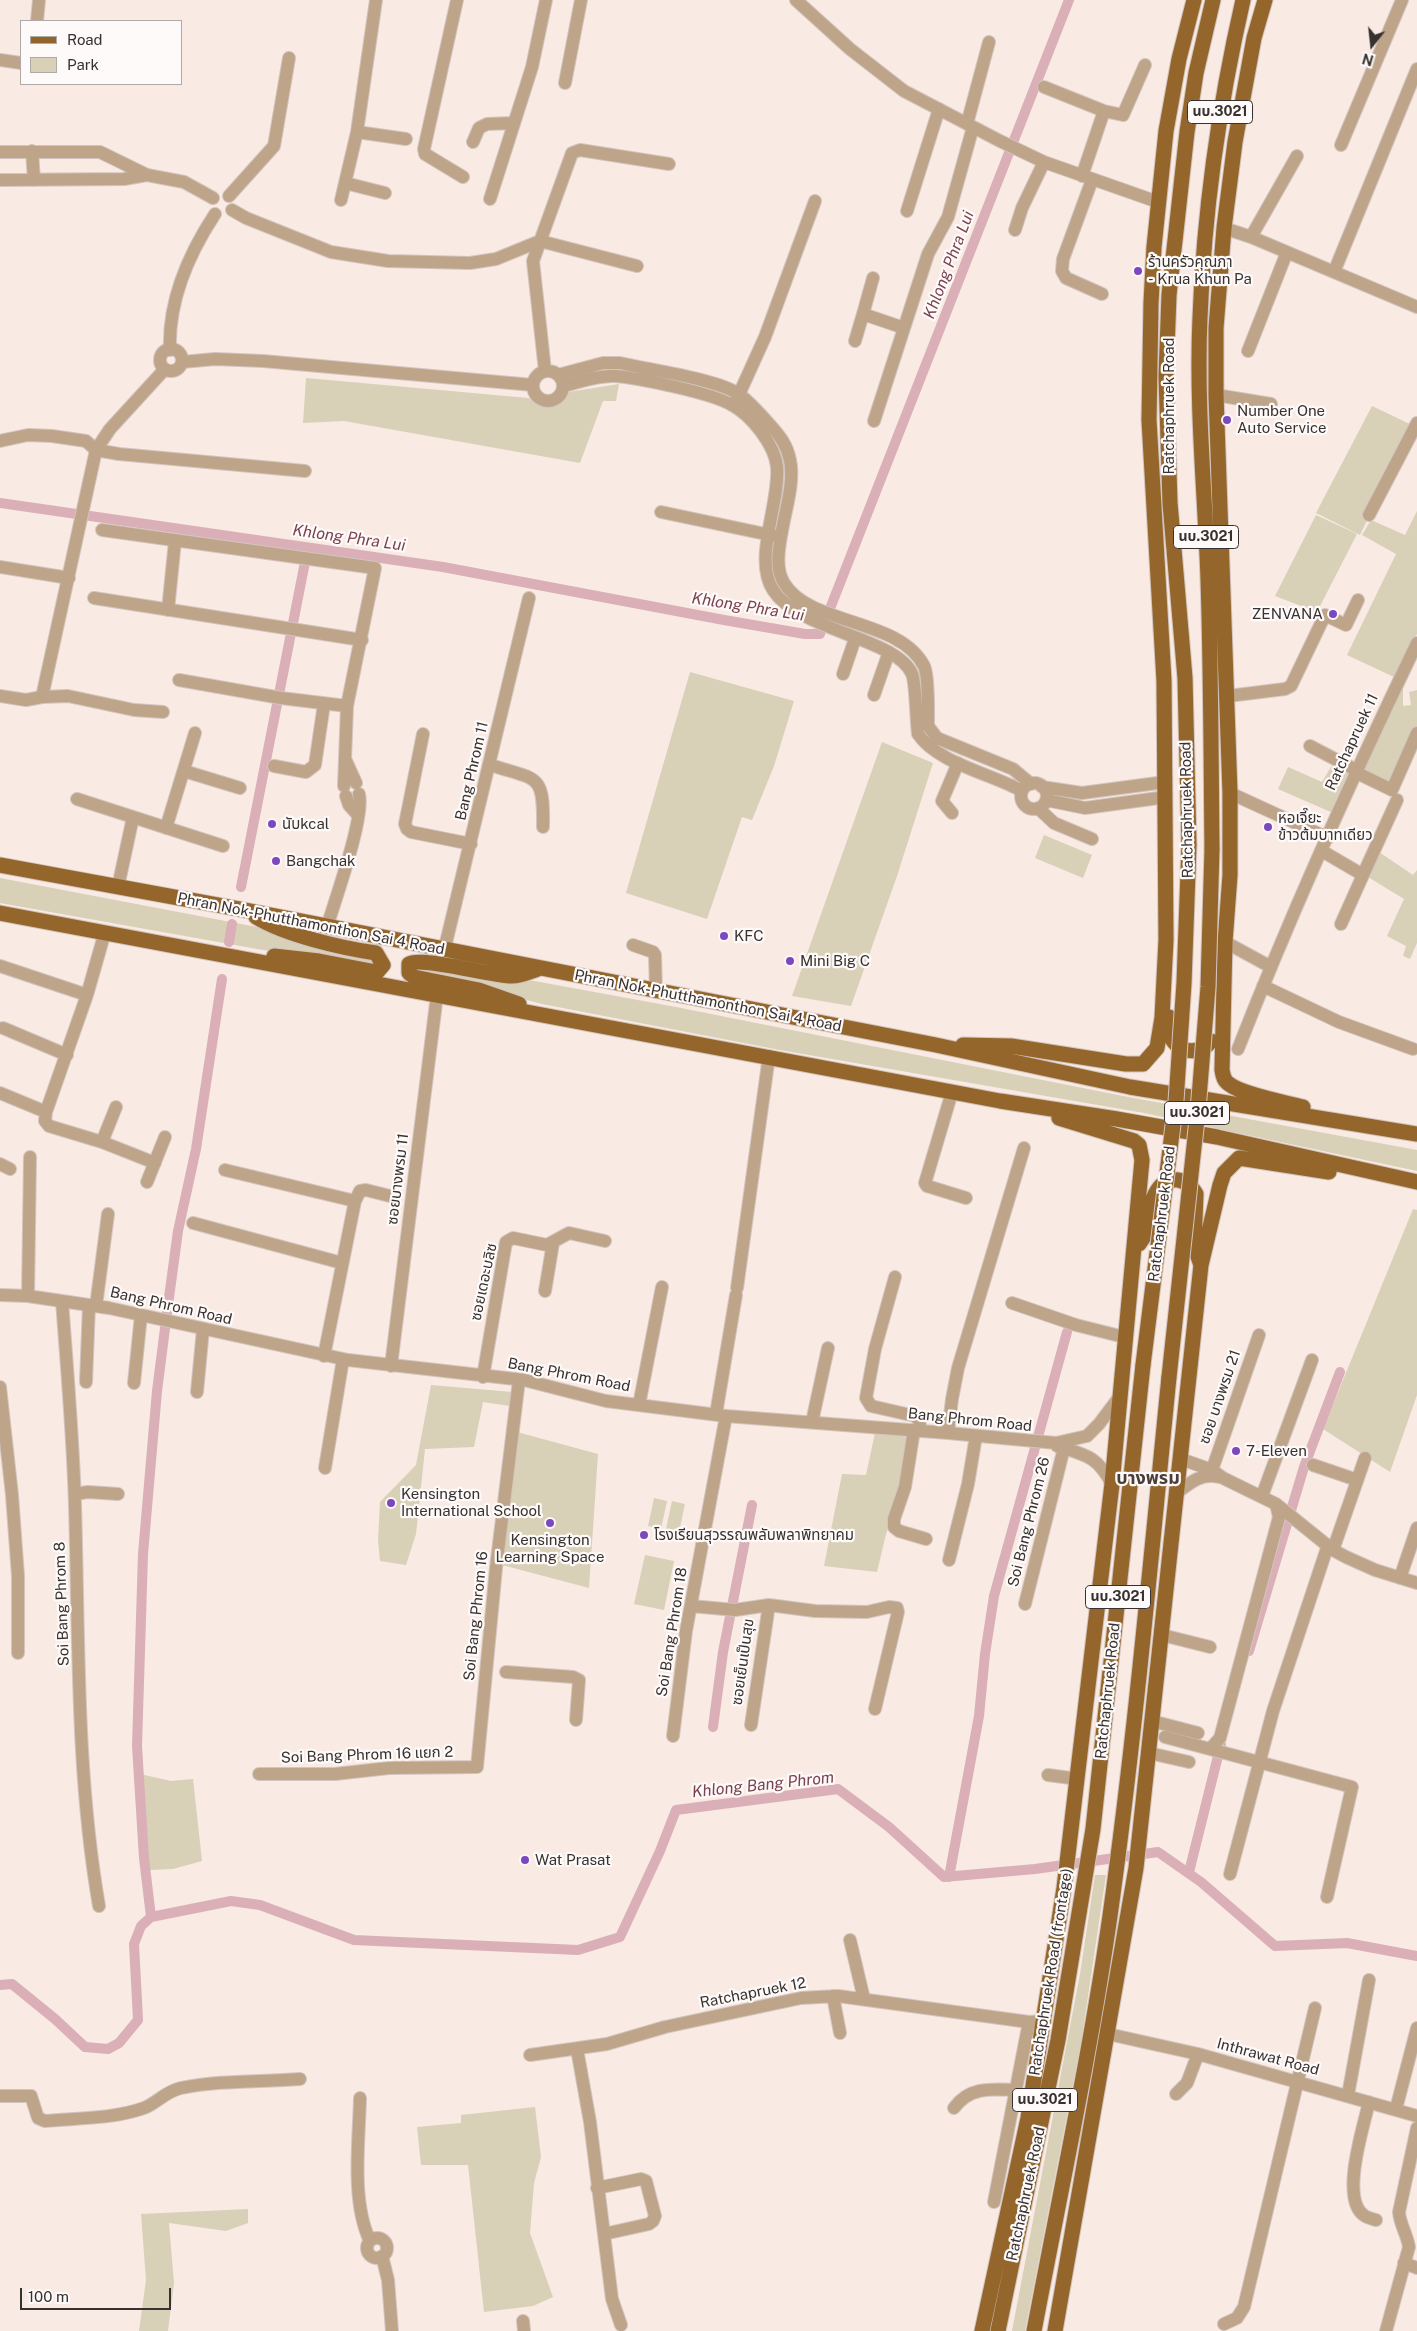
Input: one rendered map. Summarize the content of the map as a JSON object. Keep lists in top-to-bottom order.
{
  "streets": {
    "main road": [
      "นบ.3021",
      "Ratchaphruek Road",
      "Phran Nok-Phutthamonthon Sai 4 Road",
      "Ratchaphruek Road (frontage)"
    ],
    "street": [
      "Ratchapruek 11",
      "Bang Phrom 11",
      "ซอยบางพรม 11",
      "ซอยเดอะบลิซ",
      "Bang Phrom Road",
      "ซอย บางพรม 21",
      "Soi Bang Phrom 26",
      "Soi Bang Phrom 8",
      "Soi Bang Phrom 16",
      "Soi Bang Phrom 18",
      "ซอยเย็นเป็นสุข",
      "Soi Bang Phrom 16 แยก 2",
      "Ratchapruek 12",
      "Inthrawat Road"
    ]
  },
  "crossings": [
    ["นบ.3021", "Phran Nok-Phutthamonthon Sai 4 Road"],
    ["นบ.3021", "Inthrawat Road"],
    ["Ratchaphruek Road", "Phran Nok-Phutthamonthon Sai 4 Road"],
    ["Ratchaphruek Road", "Bang Phrom Road"],
    ["Ratchaphruek Road", "Ratchaphruek Road (frontage)"],
    ["Bang Phrom 11", "Phran Nok-Phutthamonthon Sai 4 Road"],
    ["ซอยบางพรม 11", "Bang Phrom Road"],
    ["ซอยเดอะบลิซ", "Bang Phrom Road"],
    ["Bang Phrom Road", "Soi Bang Phrom 26"],
    ["Bang Phrom Road", "Soi Bang Phrom 8"],
    ["Bang Phrom Road", "Soi Bang Phrom 16"],
    ["Bang Phrom Road", "Soi Bang Phrom 18"],
    ["Soi Bang Phrom 16", "Soi Bang Phrom 16 แยก 2"],
    ["Ratchaphruek Road (frontage)", "Ratchapruek 12"]
  ],
  "districts": ["บางพรม"],
  "water": ["Khlong Phra Lui", "Khlong Bang Phrom"],
  "places": [
    "ร้านครัวคุณภา - Krua Khun Pa",
    "Number One Auto Service",
    "ZENVANA",
    "นับkcal",
    "หอเจี๊ยะ ข้าวต้มบาทเดียว",
    "Bangchak",
    "KFC",
    "Mini Big C",
    "7-Eleven",
    "Kensington International School",
    "Kensington Learning Space",
    "โรงเรียนสุวรรณพลับพลาพิทยาคม",
    "Wat Prasat"
  ],
  "legend": ["Road", "Park"],
  "scale_bar": "100 m",
  "north": "bottom"
}
